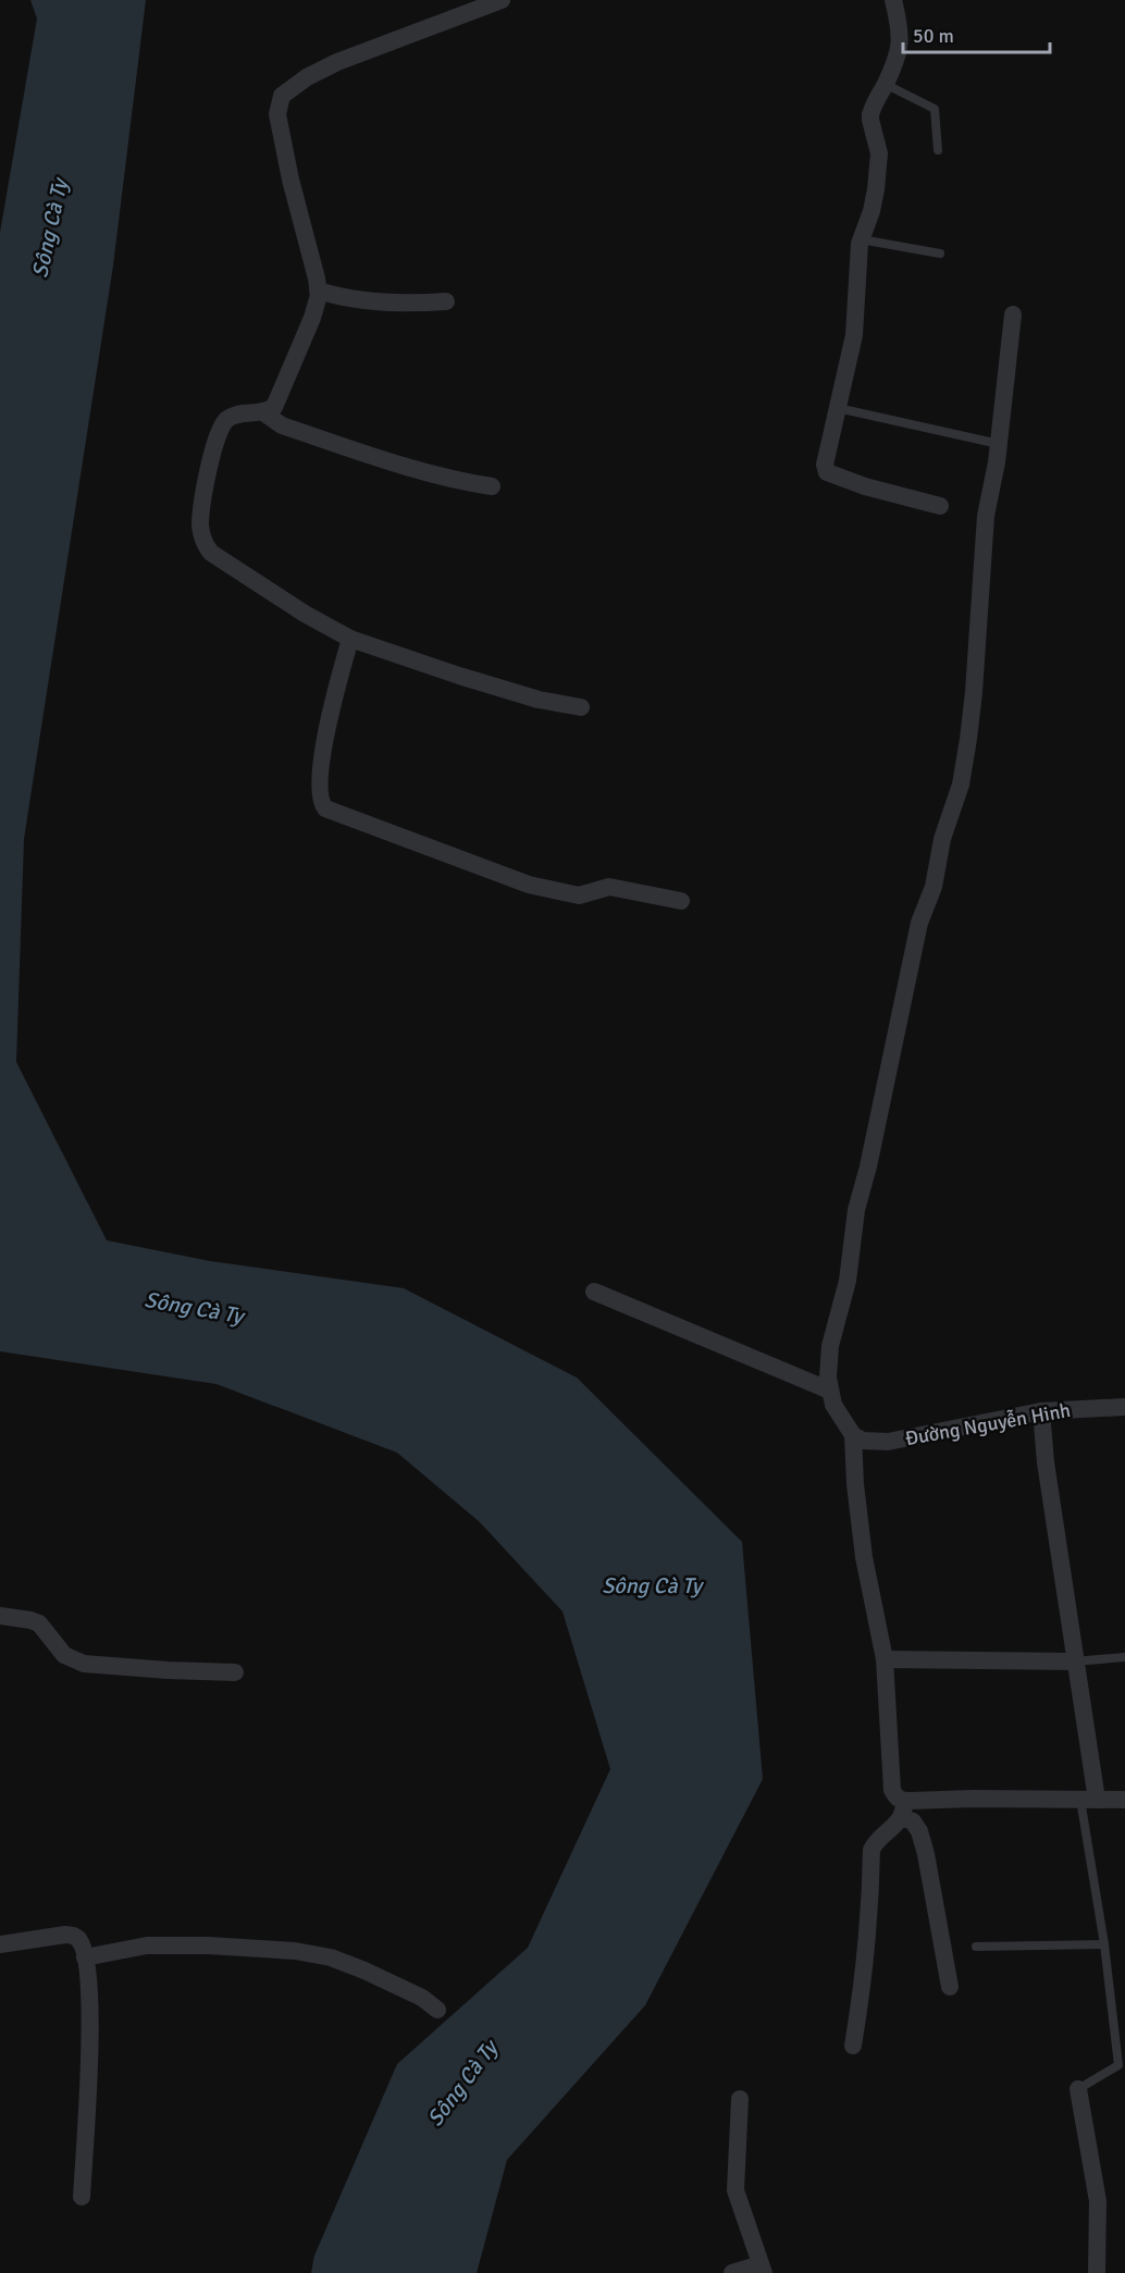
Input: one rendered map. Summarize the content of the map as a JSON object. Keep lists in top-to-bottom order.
{
  "streets": {
    "street": ["Đường Nguyễn Hinh"]
  },
  "water": ["Sông Cà Ty"],
  "scale_bar": "50 m"
}
